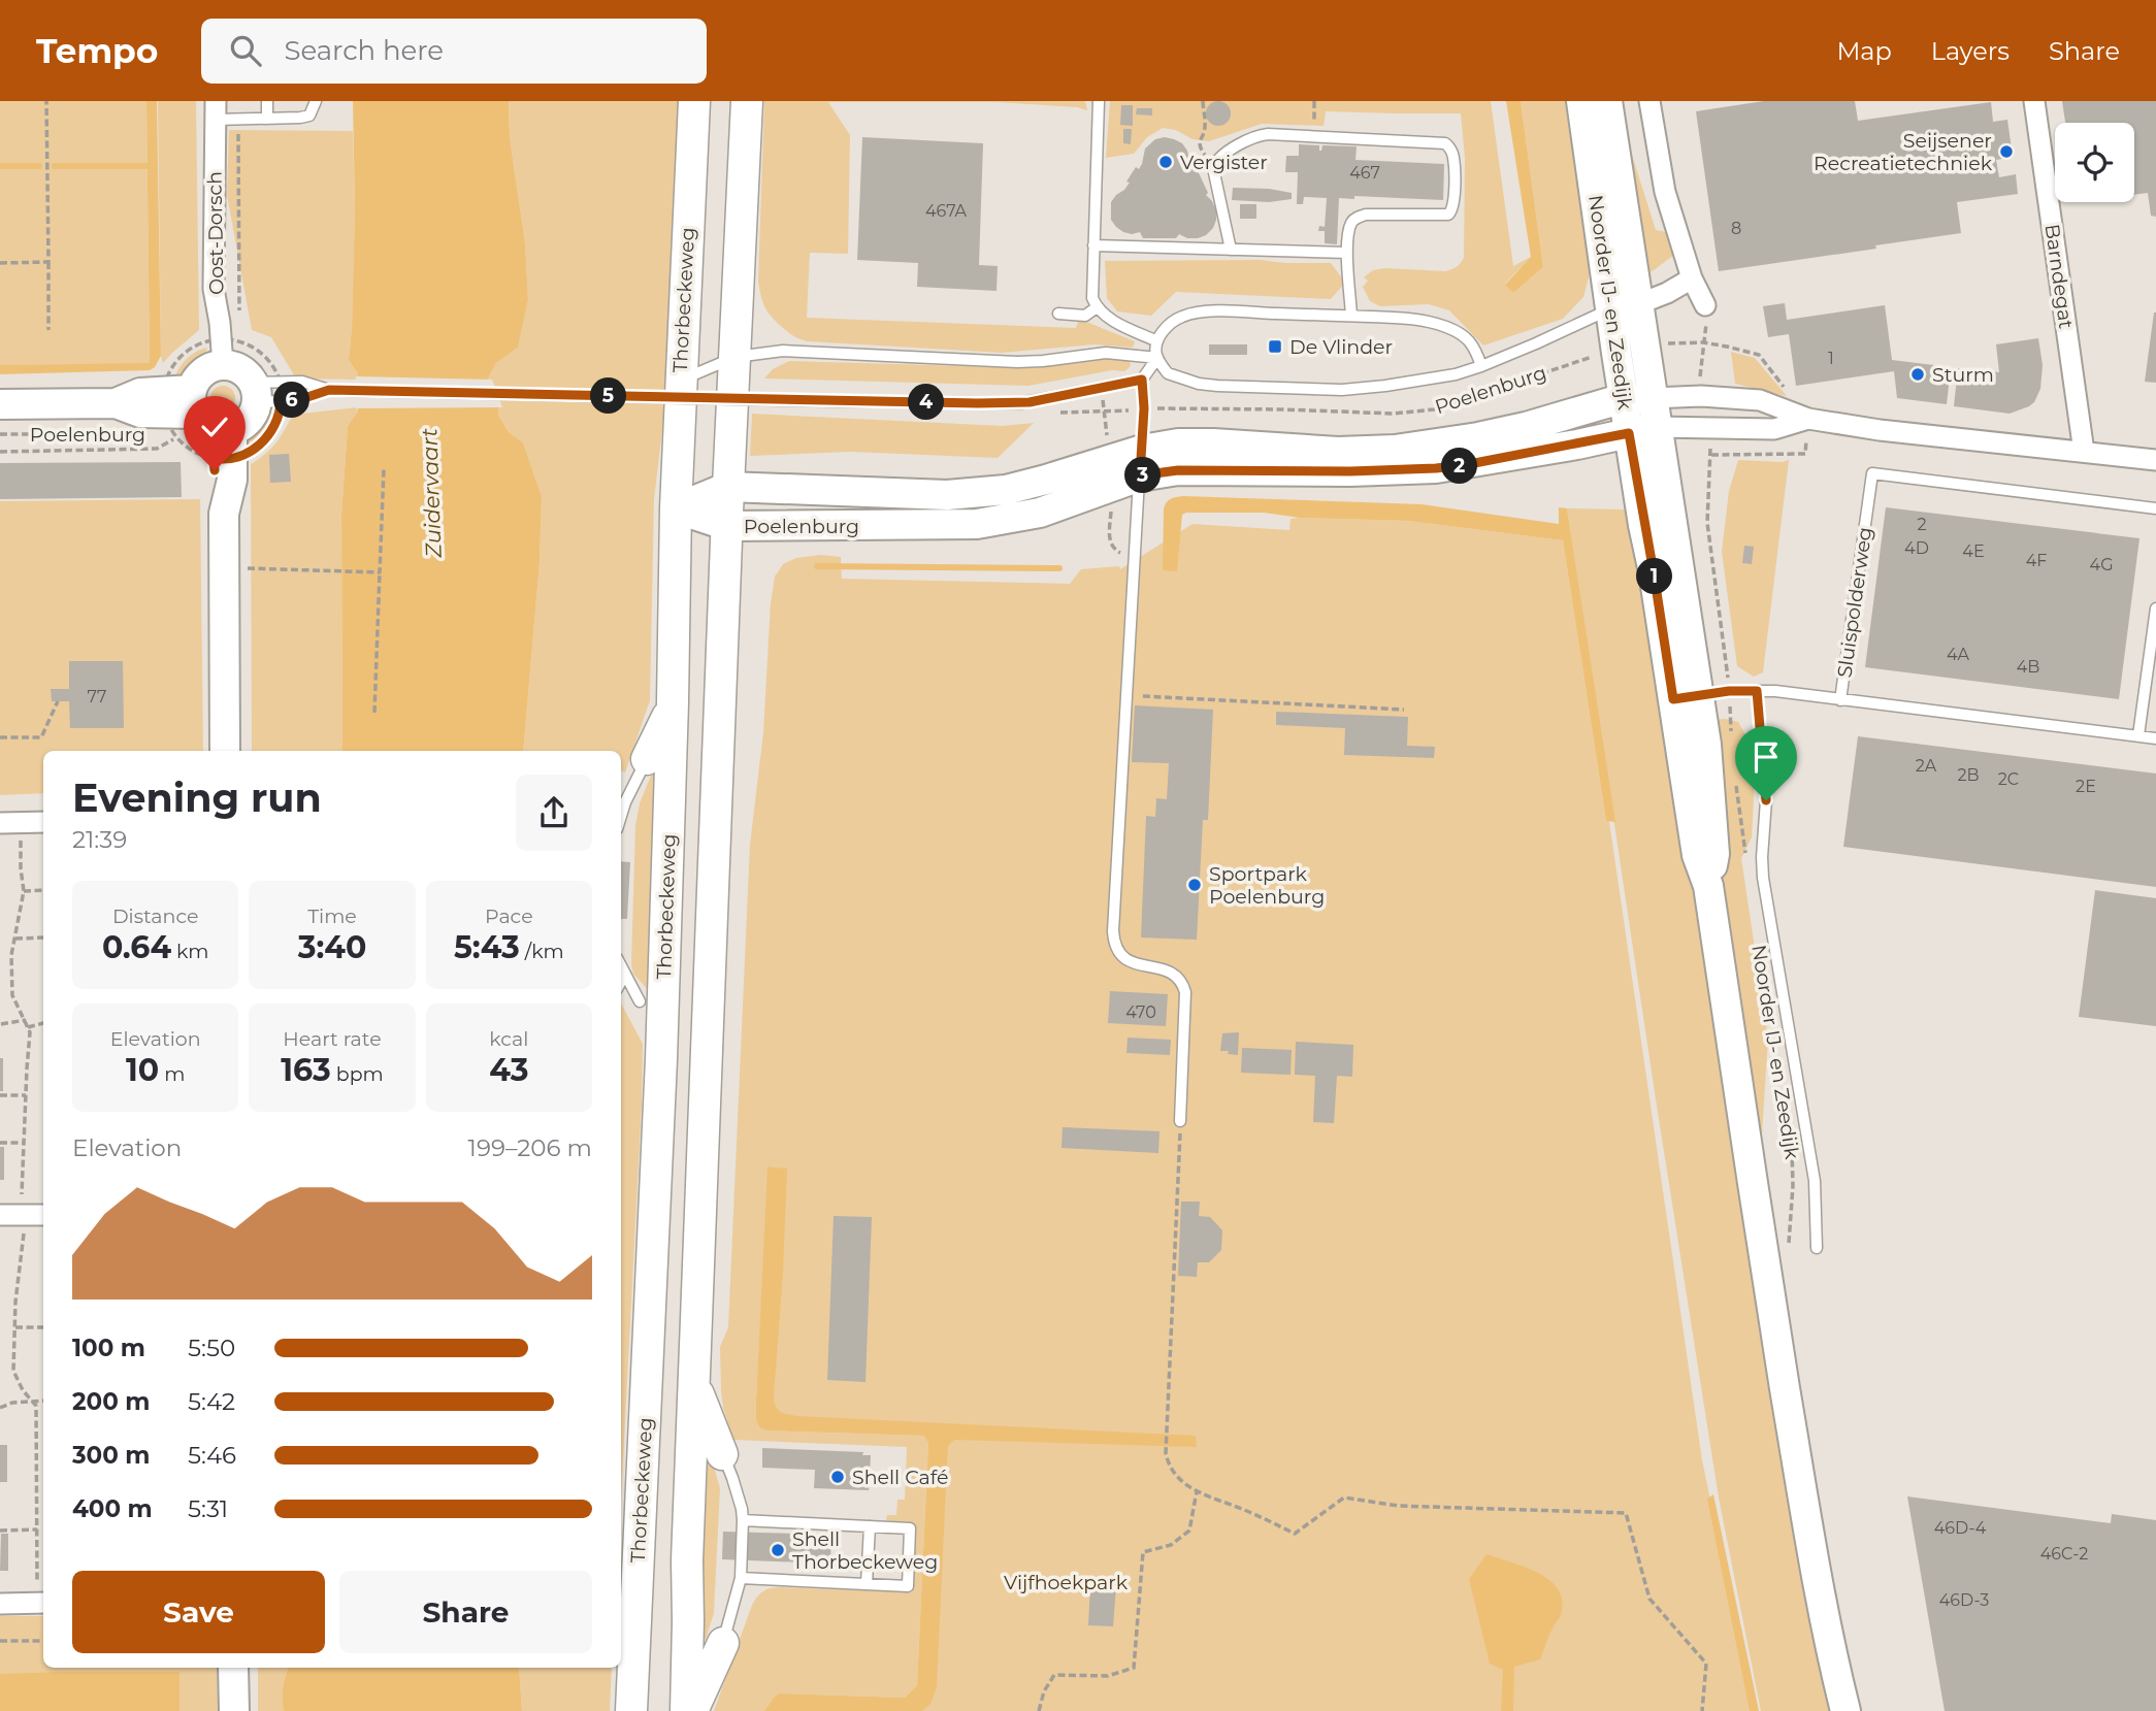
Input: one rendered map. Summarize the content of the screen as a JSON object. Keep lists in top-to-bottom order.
{
  "streets": {
    "main road": ["Thorbeckeweg"],
    "street": [
      "Oost-Dorsch",
      "Barndegat",
      "Noorder IJ- en Zeedijk",
      "Poelenburg"
    ],
    "lane": ["Sluispolderweg"]
  },
  "crossings": [
    ["Thorbeckeweg", "Poelenburg"],
    ["Noorder IJ- en Zeedijk", "Poelenburg"]
  ],
  "water": ["Zuidervaart"],
  "parks": ["Vijfhoekpark"],
  "places": {
    "other": [
      "Seijsener Recreatietechniek",
      "Vergister",
      "Sturm",
      "Sportpark Poelenburg",
      "Shell Café",
      "Shell Thorbeckeweg"
    ],
    "transit": ["De Vlinder"]
  },
  "house_numbers": [
    "467",
    "467A",
    "8",
    "1",
    "2",
    "4D",
    "4E",
    "4F",
    "4G",
    "4A",
    "4B",
    "77",
    "2A",
    "2B",
    "2C",
    "2E",
    "470",
    "46D-4",
    "46C-2",
    "46D-3"
  ],
  "page": {
    "header": "Tempo",
    "search": "Search here",
    "nav": ["Map", "Layers", "Share"],
    "pins": [
      "5",
      "6",
      "4",
      "2",
      "3",
      "1"
    ],
    "heading": ["Evening run", "21:39"],
    "stats": [
      ["Distance", "0.64 km"],
      ["Time", "3:40"],
      ["Pace", "5:43 /km"],
      ["Elevation", "10 m"],
      ["Heart rate", "163 bpm"],
      ["kcal", "43"]
    ],
    "chart": ["Elevation", "199–206 m"],
    "list": [
      {
        "name": "100 m",
        "note": "5:50"
      },
      {
        "name": "200 m",
        "note": "5:42"
      },
      {
        "name": "300 m",
        "note": "5:46"
      },
      {
        "name": "400 m",
        "note": "5:31"
      }
    ],
    "buttons": ["Save", "Share"]
  }
}
